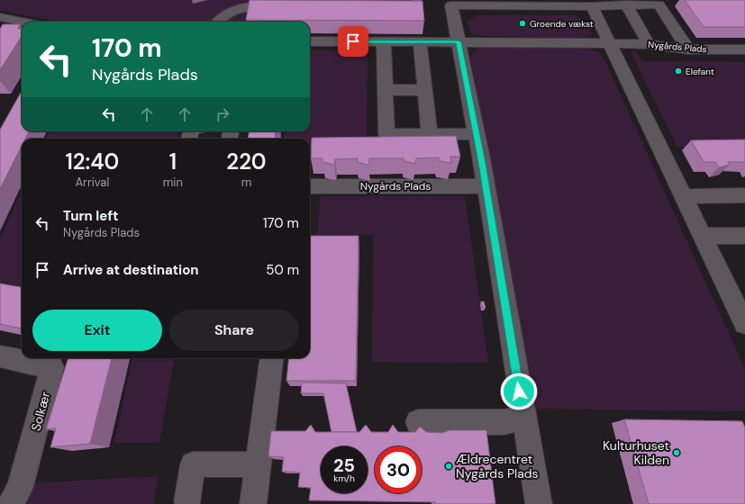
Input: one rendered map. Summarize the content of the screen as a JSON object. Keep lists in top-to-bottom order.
{
  "streets": {
    "street": ["Nygårds Plads", "Solkær"]
  },
  "places": [
    "Groende vækst",
    "Elefant",
    "Kulturhuset Kilden",
    "Ældrecentret Nygårds Plads"
  ],
  "page": {
    "turn": ["170 m", "Nygårds Plads"],
    "eta": [
      "12:40",
      "Arrival",
      "1",
      "min",
      "220",
      "m"
    ],
    "list": [
      {
        "name": "Turn left",
        "note": "Nygårds Plads",
        "value": "170 m"
      },
      {
        "name": "Arrive at destination",
        "value": "50 m"
      }
    ],
    "buttons": ["Exit", "Share"],
    "speed": "25 km/h",
    "limit": "30"
  }
}
